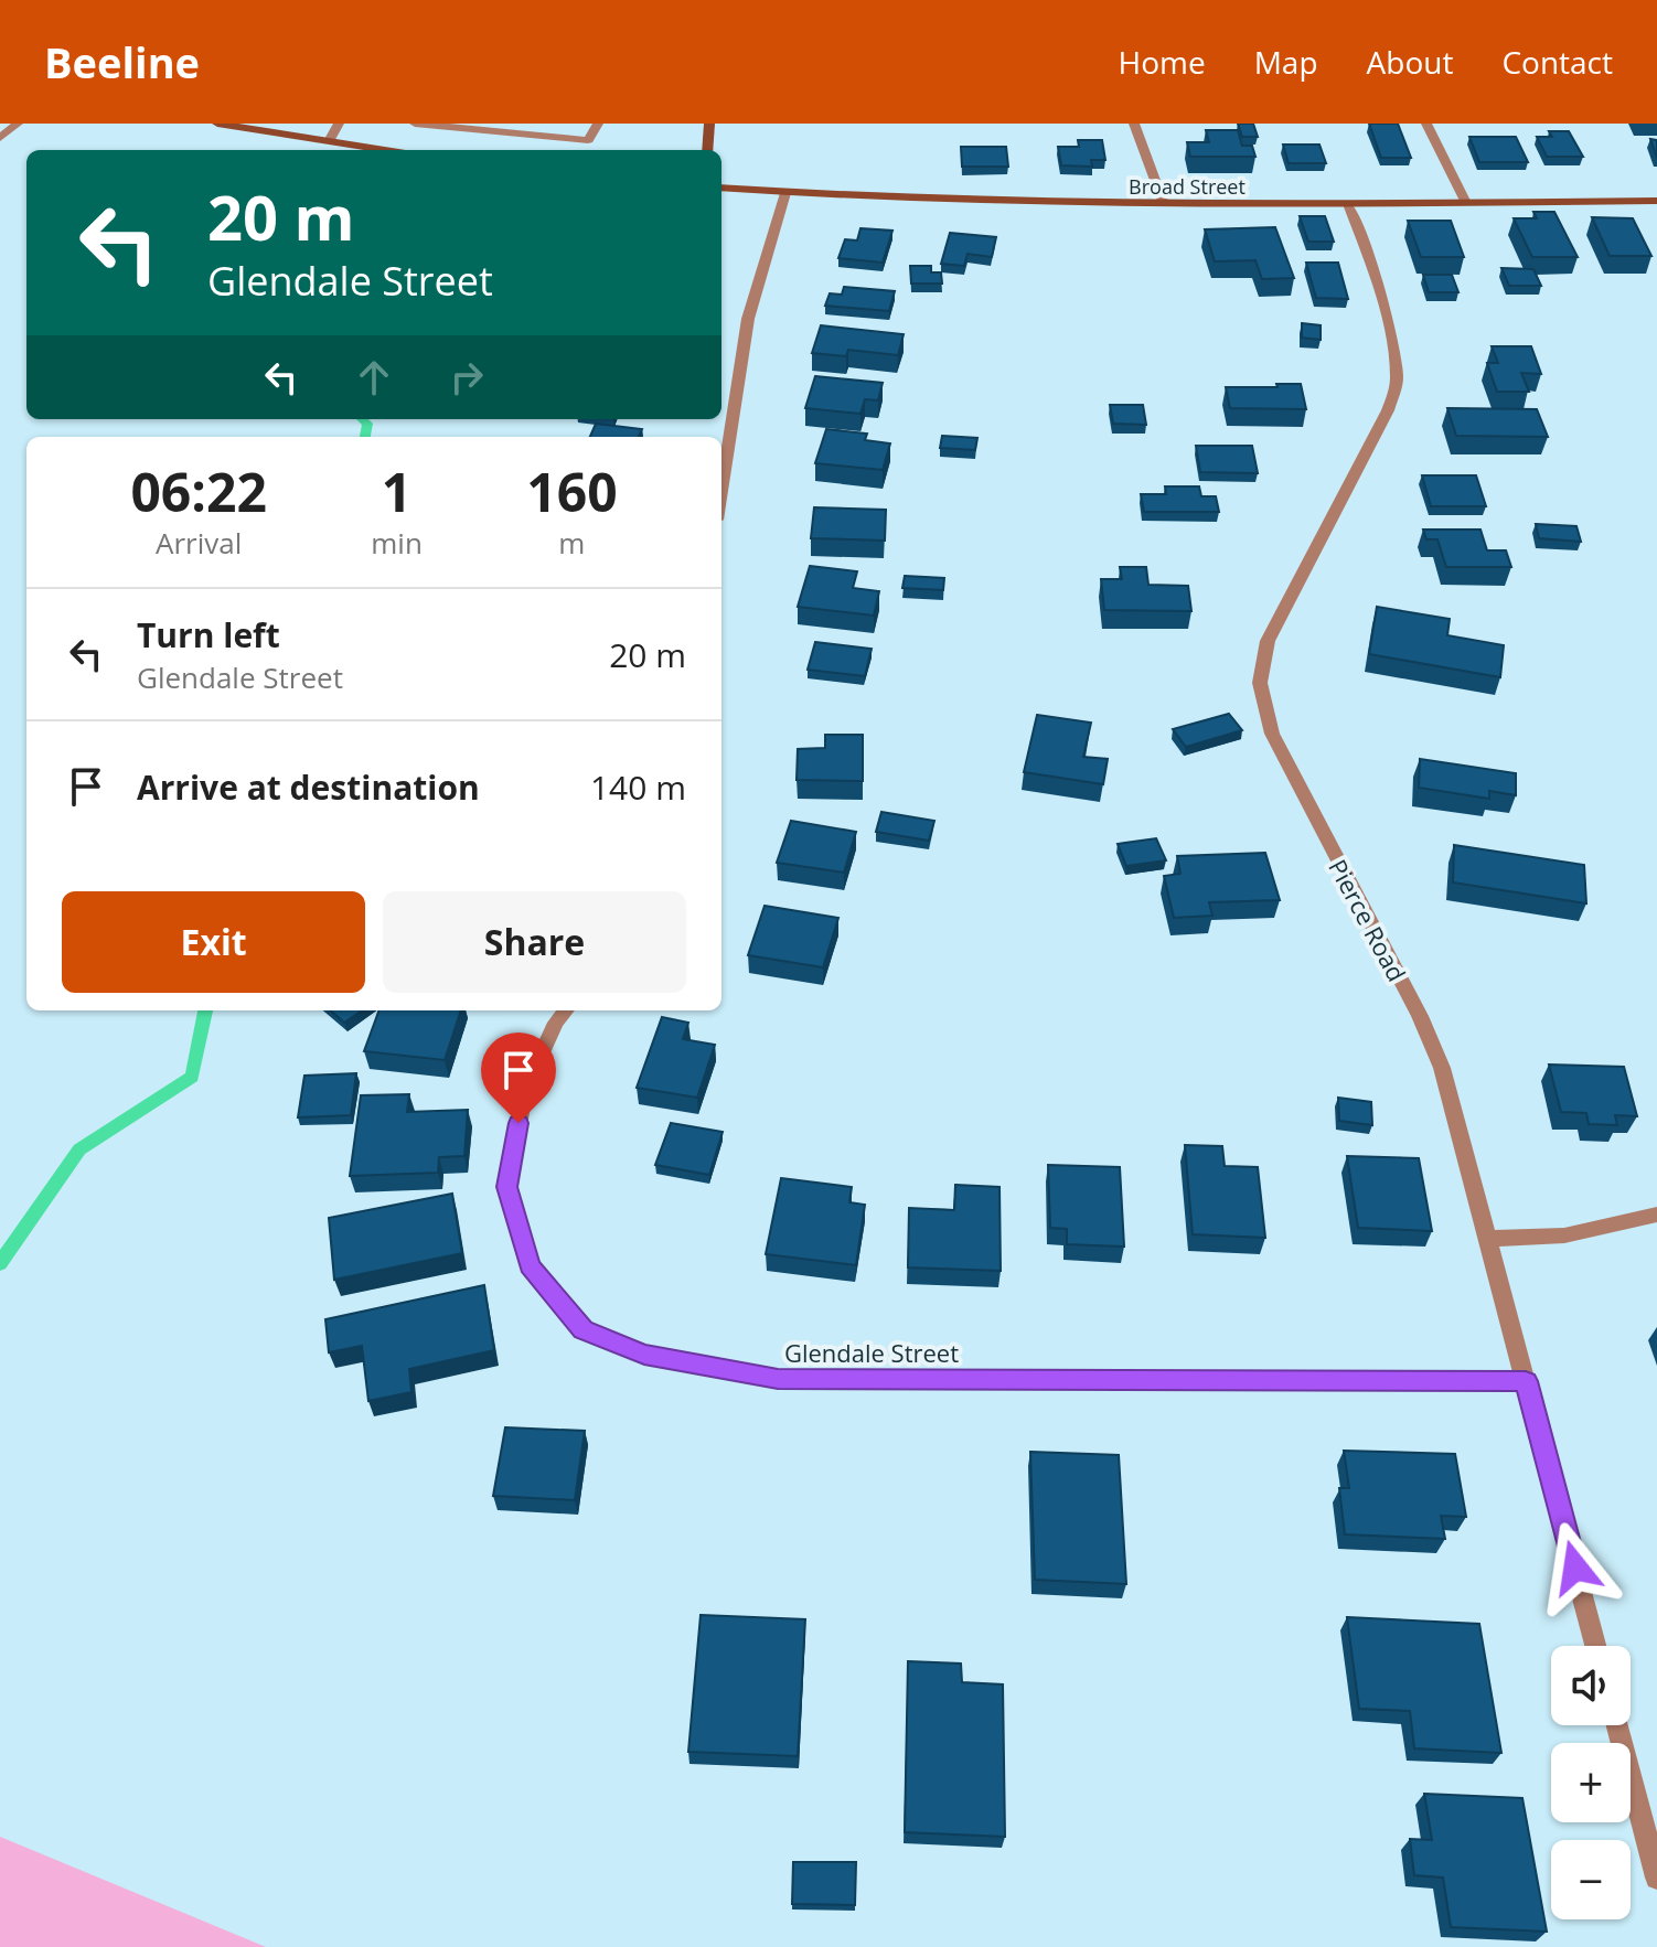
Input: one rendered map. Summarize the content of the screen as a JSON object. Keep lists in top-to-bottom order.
{
  "streets": {
    "main road": ["Broad Street"],
    "street": ["Pierce Road", "Glendale Street"]
  },
  "crossings": [
    ["Broad Street", "Pierce Road"],
    ["Pierce Road", "Glendale Street"]
  ],
  "page": {
    "header": "Beeline",
    "nav": [
      "Home",
      "Map",
      "About",
      "Contact"
    ],
    "turn": ["20 m", "Glendale Street"],
    "eta": [
      "06:22",
      "Arrival",
      "1",
      "min",
      "160",
      "m"
    ],
    "list": [
      {
        "name": "Turn left",
        "note": "Glendale Street",
        "value": "20 m"
      },
      {
        "name": "Arrive at destination",
        "value": "140 m"
      }
    ],
    "buttons": ["Exit", "Share"],
    "map_buttons": ["+", "−"]
  }
}
